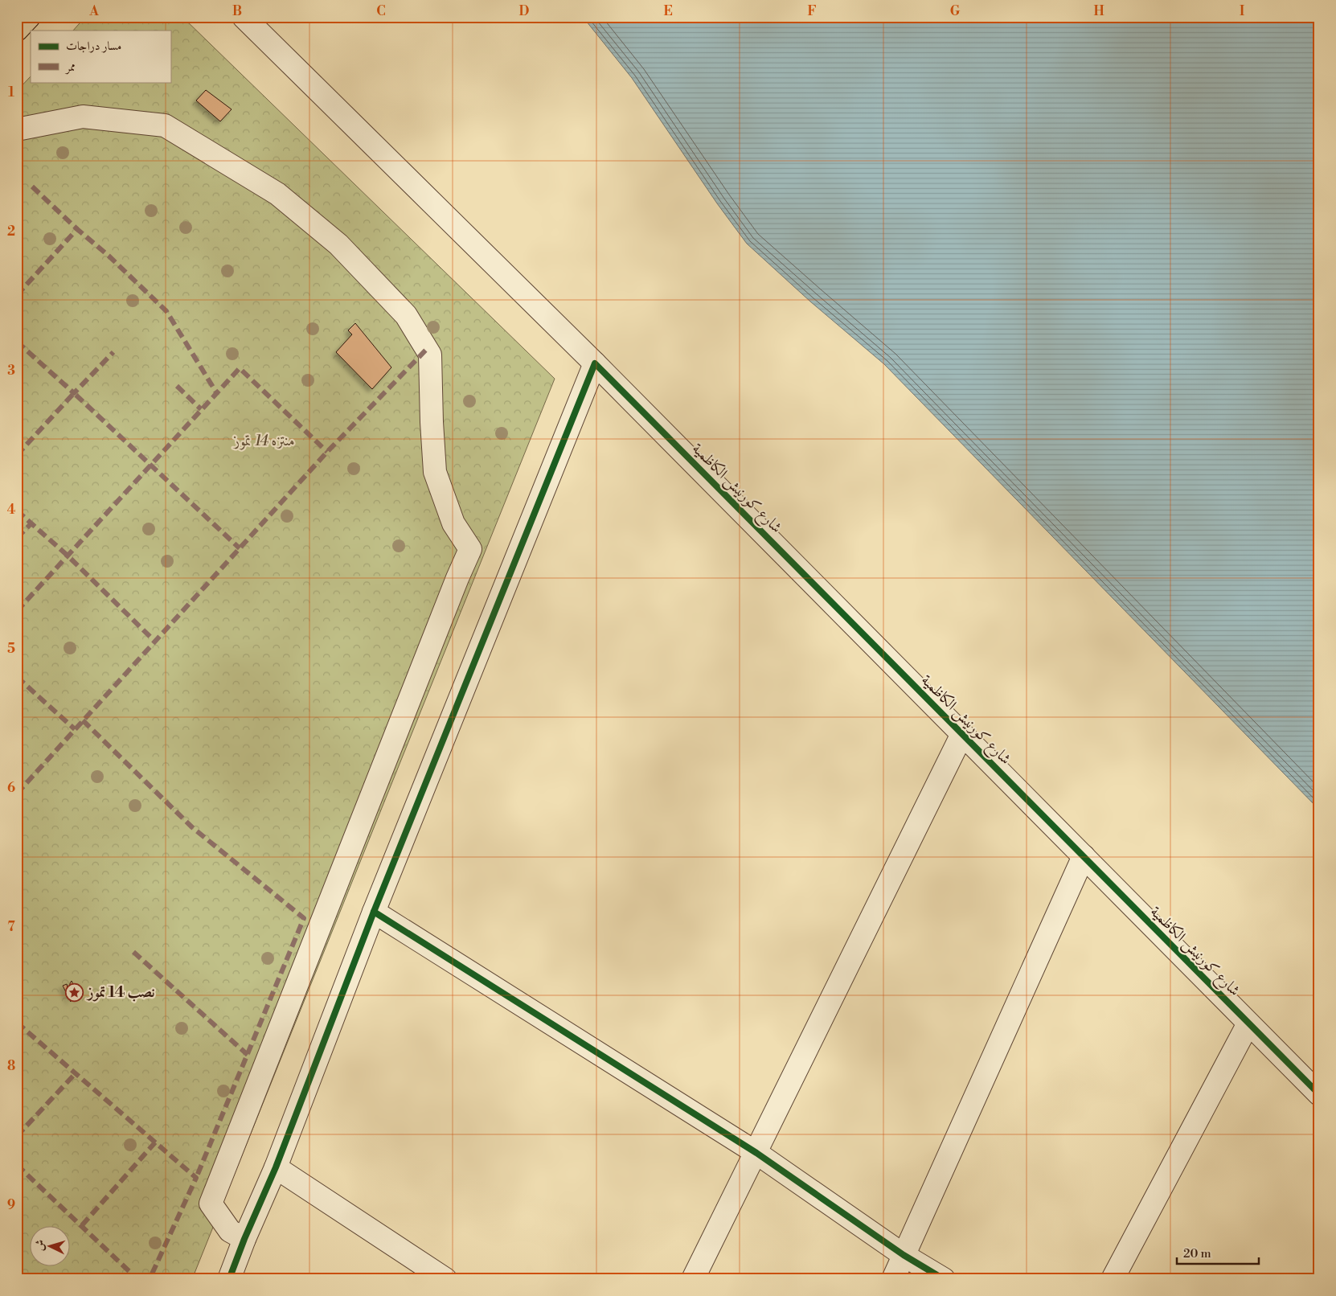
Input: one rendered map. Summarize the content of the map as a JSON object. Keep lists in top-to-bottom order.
{
  "streets": {
    "street": ["شارع كورنيش الكاظمية"]
  },
  "parks": ["منتزه 14 تموز"],
  "places": {
    "place": ["نصب 14 تموز"]
  },
  "legend": ["مسار دراجات", "ممر"],
  "scale_bar": "20 m",
  "north": "left",
  "grid": {
    "columns": [
      "A",
      "B",
      "C",
      "D",
      "E",
      "F",
      "G",
      "H",
      "I"
    ],
    "rows": [
      "1",
      "2",
      "3",
      "4",
      "5",
      "6",
      "7",
      "8",
      "9"
    ]
  }
}
